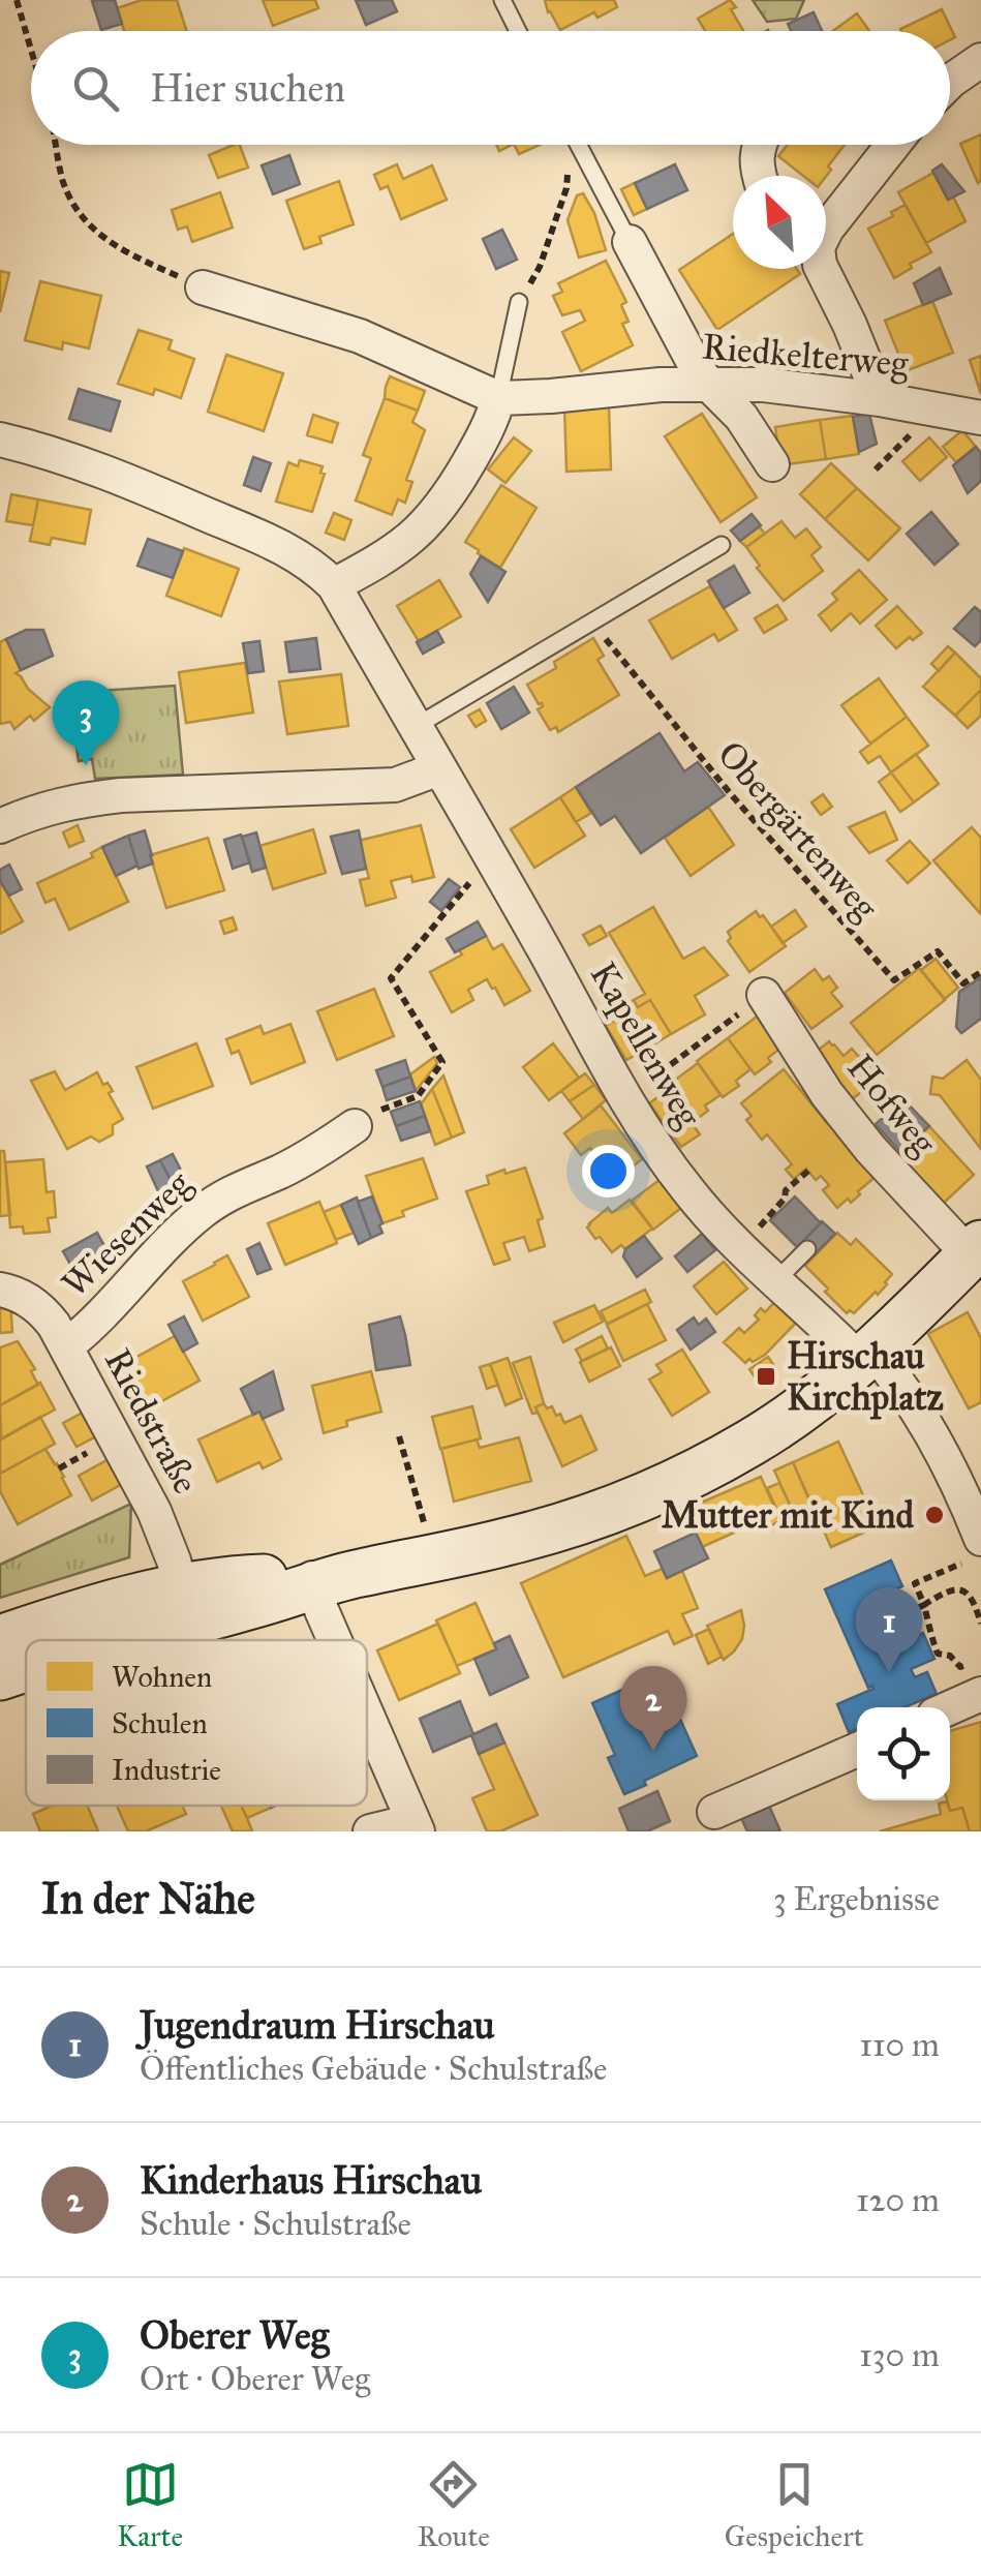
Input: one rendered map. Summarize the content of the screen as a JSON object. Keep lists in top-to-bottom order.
{
  "streets": {
    "street": [
      "Riedkelterweg",
      "Kapellenweg",
      "Hofweg",
      "Wiesenweg",
      "Riedstraße"
    ],
    "path": ["Obergärtenweg"]
  },
  "crossings": [
    ["Wiesenweg", "Riedstraße"]
  ],
  "places": {
    "transit": ["Hirschau Kirchplatz"],
    "other": ["Mutter mit Kind"]
  },
  "legend": ["Wohnen", "Schulen", "Industrie"],
  "north": "top left",
  "page": {
    "search": "Hier suchen",
    "pins": ["3", "1", "2"],
    "heading": ["In der Nähe", "3 Ergebnisse"],
    "list": [
      {
        "mark": "1",
        "name": "Jugendraum Hirschau",
        "note": "Öffentliches Gebäude · Schulstraße",
        "value": "110 m"
      },
      {
        "mark": "2",
        "name": "Kinderhaus Hirschau",
        "note": "Schule · Schulstraße",
        "value": "120 m"
      },
      {
        "mark": "3",
        "name": "Oberer Weg",
        "note": "Ort · Oberer Weg",
        "value": "130 m"
      }
    ],
    "nav": ["Karte", "Route", "Gespeichert"]
  }
}
